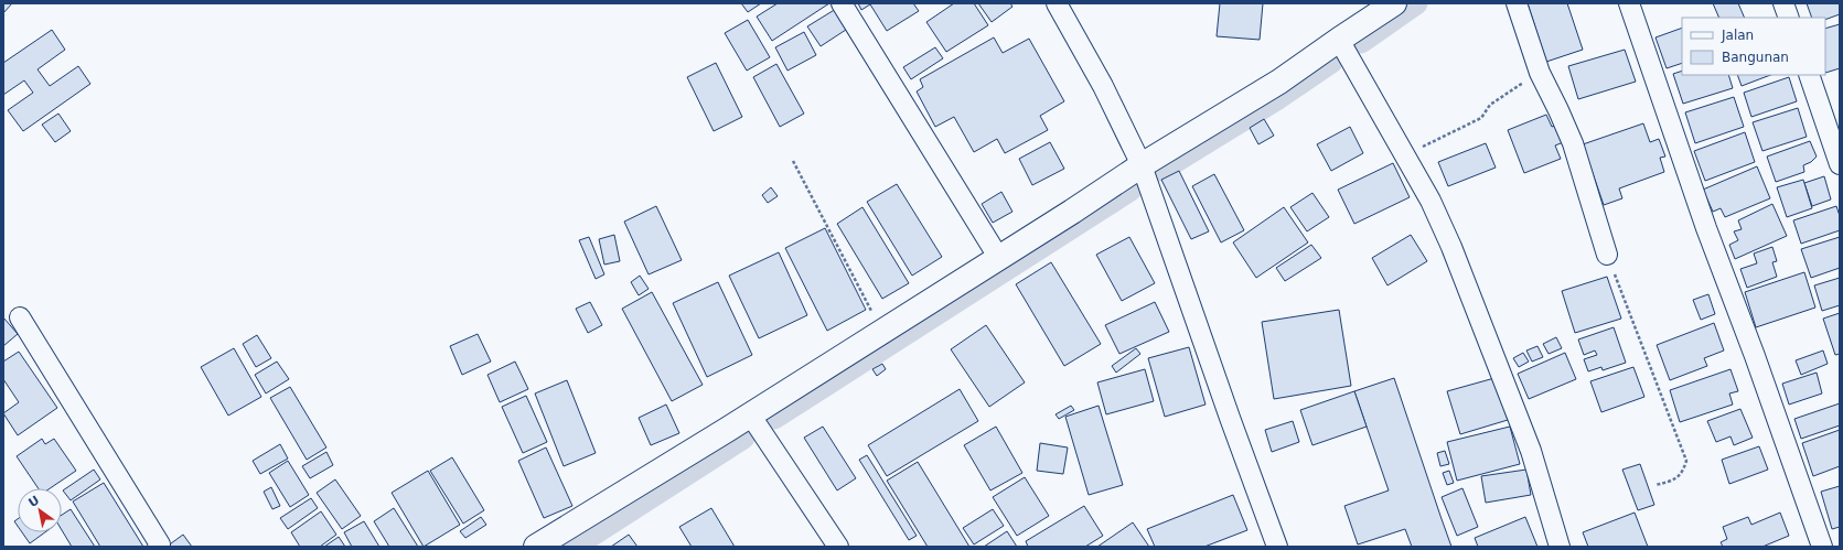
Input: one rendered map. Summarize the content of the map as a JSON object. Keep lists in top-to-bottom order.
{
  "legend": ["Jalan", "Bangunan"],
  "north": "top left"
}
